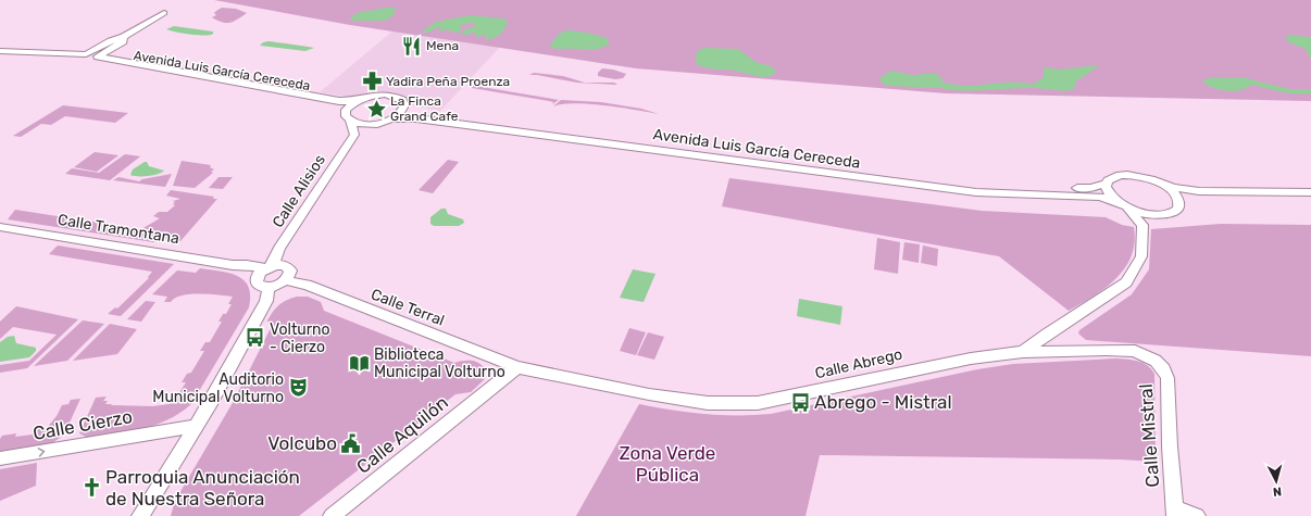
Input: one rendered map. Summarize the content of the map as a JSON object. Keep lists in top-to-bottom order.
{
  "streets": {
    "street": [
      "Avenida Luis García Cereceda",
      "Calle Alisios",
      "Calle Tramontana",
      "Calle Terral",
      "Calle Abrego",
      "Calle Cierzo",
      "Calle Aquilón",
      "Calle Mistral"
    ]
  },
  "crossings": [
    ["Calle Alisios", "Calle Tramontana"],
    ["Calle Tramontana", "Calle Terral"],
    ["Calle Terral", "Calle Abrego"],
    ["Calle Terral", "Calle Aquilón"],
    ["Calle Abrego", "Calle Aquilón"],
    ["Calle Abrego", "Calle Mistral"]
  ],
  "one_way": ["Calle Cierzo"],
  "parks": ["Zona Verde Pública"],
  "places": {
    "restaurant": ["Mena"],
    "pharmacy": ["Yadira Peña Proenza"],
    "place": ["La Finca Grand Cafe"],
    "bus stop": ["Volturno - Cierzo", "Abrego - Mistral"],
    "library": ["Biblioteca Municipal Volturno"],
    "theatre": ["Auditorio Municipal Volturno"],
    "public building": ["Volcubo"],
    "church": ["Parroquia Anunciación de Nuestra Señora"]
  },
  "north": "bottom"
}
